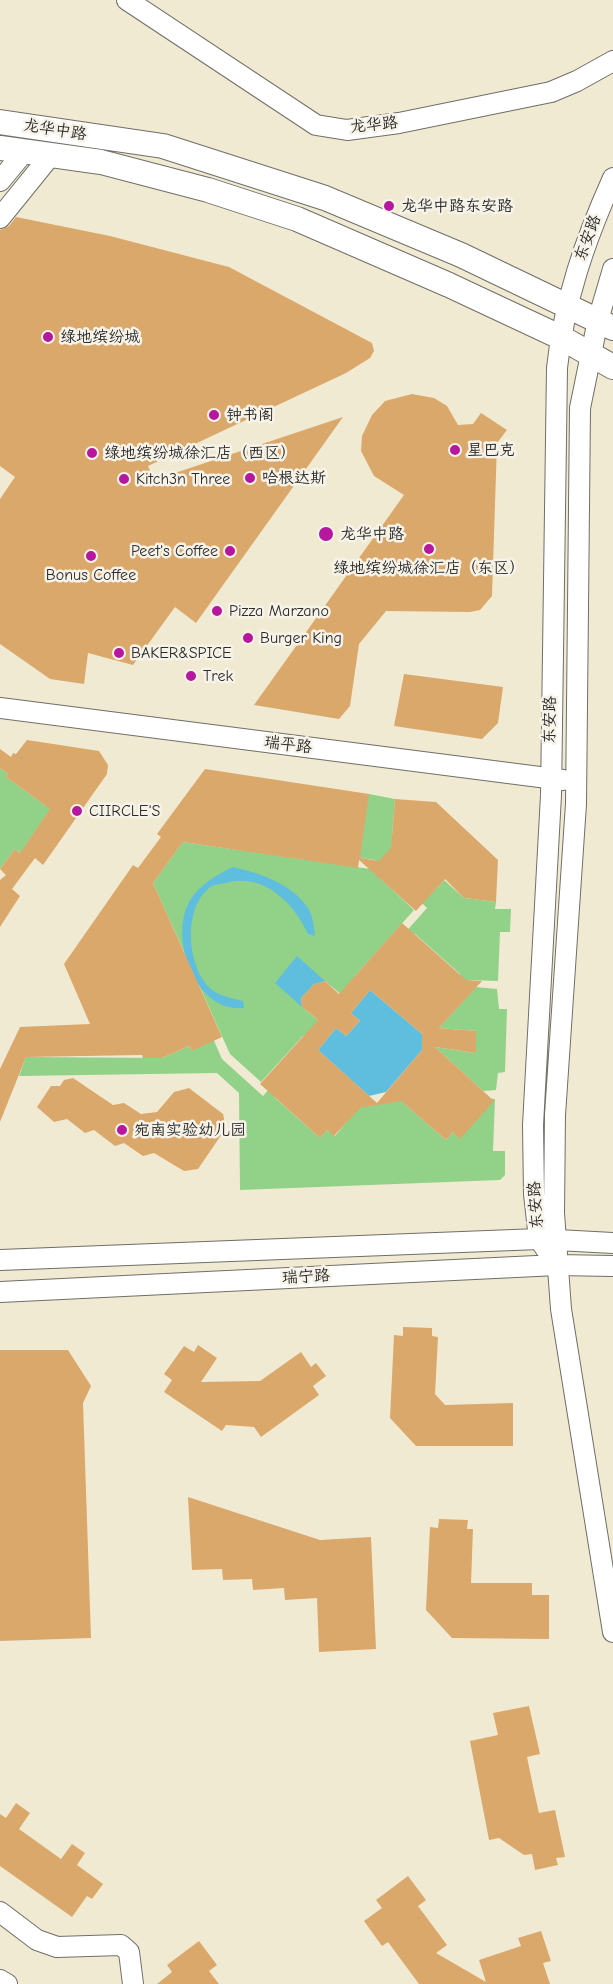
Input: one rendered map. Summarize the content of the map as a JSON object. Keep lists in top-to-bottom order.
{
  "streets": {
    "main road": ["龙华中路"],
    "street": [
      "龙华路",
      "东安路",
      "瑞平路",
      "瑞宁路"
    ]
  },
  "crossings": [
    ["龙华中路", "东安路"],
    ["东安路", "瑞平路"],
    ["东安路", "瑞宁路"]
  ],
  "places": [
    "龙华中路东安路",
    "绿地缤纷城",
    "钟书阁",
    "星巴克",
    "绿地缤纷城徐汇店（西区）",
    "哈根达斯",
    "Kitch3n Three",
    "龙华中路",
    "绿地缤纷城徐汇店（东区）",
    "Peet's Coffee",
    "Bonus Coffee",
    "Pizza Marzano",
    "Burger King",
    "BAKER&SPICE",
    "Trek",
    "CIIRCLE'S",
    "宛南实验幼儿园"
  ]
}
